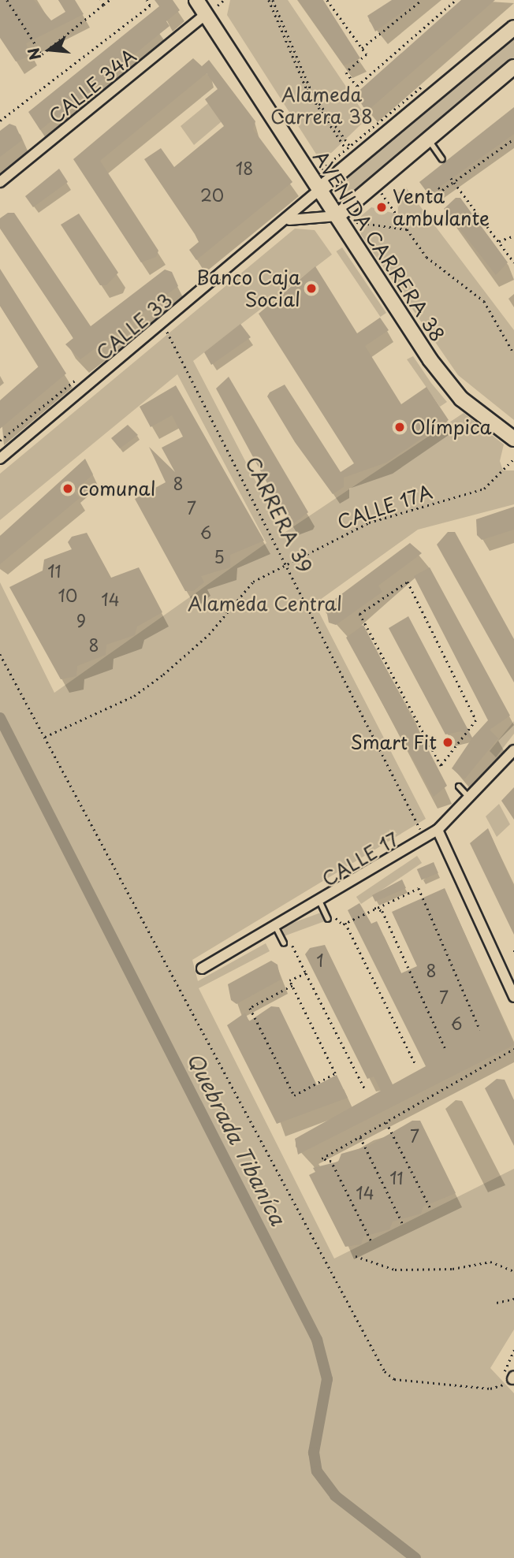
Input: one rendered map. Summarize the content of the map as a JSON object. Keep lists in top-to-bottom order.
{
  "streets": {
    "main road": ["AVENIDA CARRERA 38"],
    "street": ["CALLE 34A", "CALLE 33", "CALLE 17"],
    "path": ["CALLE 17A", "CARRERA 39"]
  },
  "crossings": [
    ["CALLE 34A", "AVENIDA CARRERA 38"],
    ["AVENIDA CARRERA 38", "CALLE 33"],
    ["CALLE 33", "CARRERA 39"],
    ["CALLE 17A", "CARRERA 39"],
    ["CARRERA 39", "CALLE 17"]
  ],
  "water": ["Quebrada Tibaníca"],
  "parks": ["Alameda Carrera 38", "Alameda Central"],
  "places": [
    "Venta ambulante",
    "Banco Caja Social",
    "Olímpica",
    "comunal",
    "Smart Fit"
  ],
  "house_numbers": [
    "18",
    "20",
    "8",
    "7",
    "6",
    "5",
    "11",
    "10",
    "14",
    "9",
    "8",
    "1",
    "8",
    "7",
    "6",
    "7",
    "11",
    "14"
  ],
  "north": "left"
}
